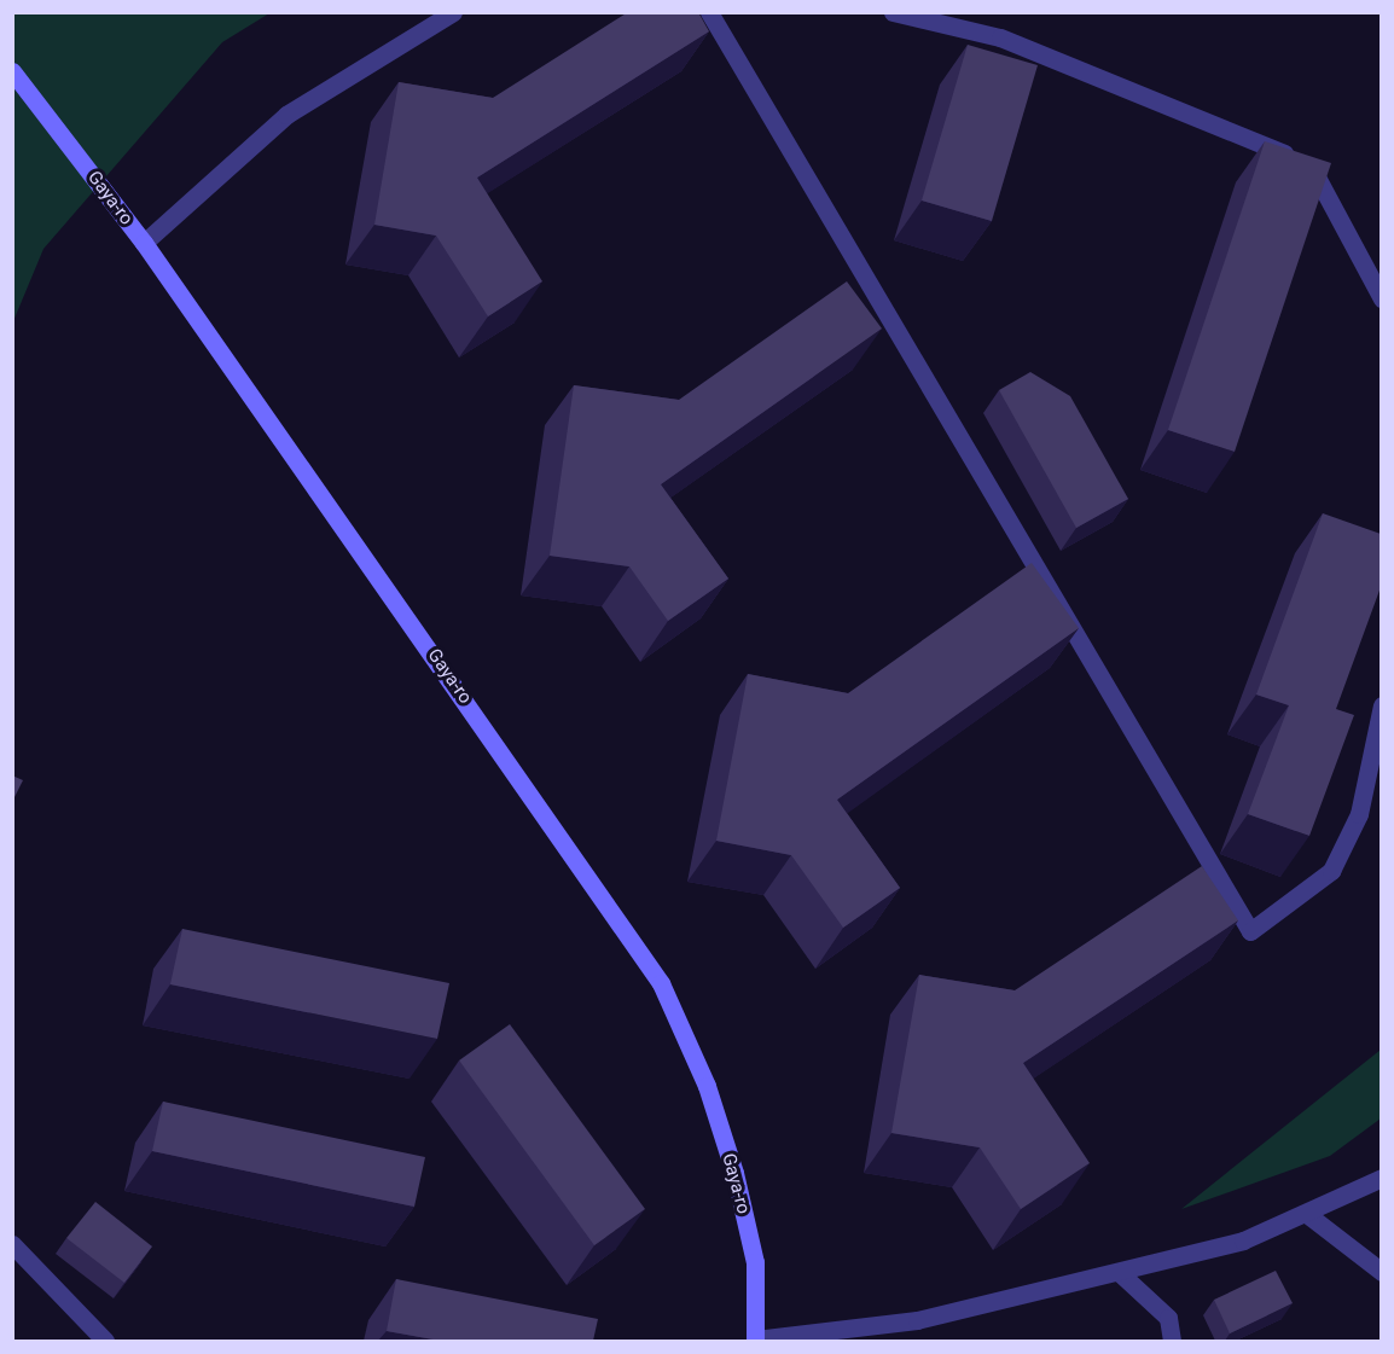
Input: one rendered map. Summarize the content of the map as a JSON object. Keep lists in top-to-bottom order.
{
  "streets": {
    "street": ["Gaya-ro"]
  }
}
